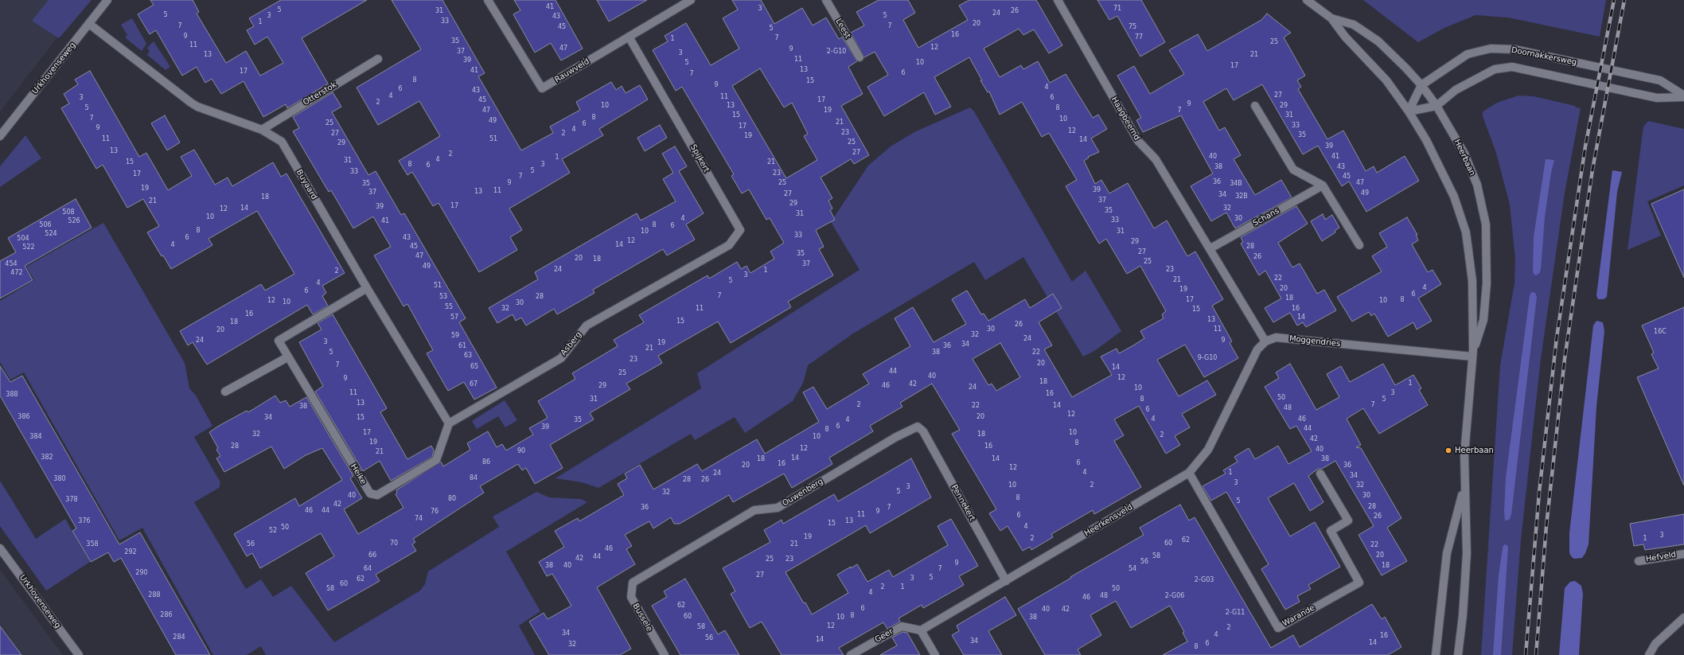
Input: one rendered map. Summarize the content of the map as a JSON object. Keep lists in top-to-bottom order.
{
  "streets": {
    "street": [
      "Leest",
      "Doornakkersweg",
      "Urkhovenseweg",
      "Rauwveld",
      "Otterstok",
      "Haagbeemd",
      "Heerbaan",
      "Spijkert",
      "Buyaard",
      "Schans",
      "Moggendries",
      "Asberg",
      "Heike",
      "Ouwenberg",
      "Pennekert",
      "Heerkensveld",
      "Hefveld",
      "Warande",
      "Bussele",
      "Geer"
    ]
  },
  "crossings": [
    ["Doornakkersweg", "Heerbaan"],
    ["Urkhovenseweg", "Buyaard"],
    ["Rauwveld", "Spijkert"],
    ["Otterstok", "Buyaard"],
    ["Haagbeemd", "Schans"],
    ["Heerbaan", "Moggendries"],
    ["Spijkert", "Asberg"],
    ["Buyaard", "Asberg"],
    ["Buyaard", "Heike"],
    ["Moggendries", "Heerkensveld"],
    ["Asberg", "Heike"],
    ["Ouwenberg", "Pennekert"],
    ["Ouwenberg", "Bussele"],
    ["Pennekert", "Heerkensveld"],
    ["Heerkensveld", "Warande"],
    ["Heerkensveld", "Geer"]
  ],
  "places": ["Heerbaan"],
  "house_numbers": [
    "41",
    "3",
    "71",
    "5",
    "31",
    "26",
    "24",
    "5",
    "3",
    "5",
    "43",
    "33",
    "1",
    "20",
    "7",
    "7",
    "45",
    "75",
    "5",
    "16",
    "9",
    "77",
    "7",
    "1",
    "35",
    "25",
    "11",
    "12",
    "47",
    "9",
    "37",
    "2-G10",
    "3",
    "13",
    "21",
    "11",
    "39",
    "5",
    "10",
    "17",
    "13",
    "41",
    "17",
    "6",
    "7",
    "8",
    "15",
    "9",
    "4",
    "6",
    "43",
    "27",
    "4",
    "11",
    "3",
    "6",
    "45",
    "17",
    "2",
    "9",
    "10",
    "13",
    "29",
    "5",
    "8",
    "47",
    "19",
    "7",
    "15",
    "31",
    "8",
    "7",
    "10",
    "49",
    "21",
    "25",
    "6",
    "33",
    "17",
    "9",
    "4",
    "12",
    "23",
    "27",
    "2",
    "35",
    "19",
    "11",
    "51",
    "14",
    "25",
    "29",
    "39",
    "13",
    "27",
    "2",
    "40",
    "41",
    "1",
    "4",
    "31",
    "15",
    "21",
    "8",
    "3",
    "6",
    "38",
    "43",
    "5",
    "33",
    "23",
    "17",
    "7",
    "45",
    "36",
    "9",
    "25",
    "47",
    "35",
    "34B",
    "19",
    "39",
    "11",
    "13",
    "37",
    "49",
    "27",
    "34",
    "32B",
    "18",
    "37",
    "21",
    "29",
    "17",
    "39",
    "14",
    "32",
    "12",
    "35",
    "508",
    "31",
    "10",
    "4",
    "30",
    "33",
    "526",
    "41",
    "506",
    "8",
    "6",
    "8",
    "10",
    "31",
    "524",
    "33",
    "6",
    "43",
    "504",
    "12",
    "29",
    "4",
    "14",
    "45",
    "28",
    "522",
    "27",
    "35",
    "47",
    "26",
    "20",
    "18",
    "25",
    "454",
    "37",
    "49",
    "24",
    "23",
    "1",
    "2",
    "472",
    "3",
    "22",
    "21",
    "5",
    "4",
    "51",
    "4",
    "20",
    "19",
    "6",
    "6",
    "7",
    "53",
    "28",
    "18",
    "17",
    "8",
    "12",
    "10",
    "10",
    "30",
    "55",
    "32",
    "11",
    "16",
    "15",
    "16",
    "57",
    "14",
    "13",
    "15",
    "18",
    "26",
    "30",
    "11",
    "20",
    "16C",
    "32",
    "59",
    "24",
    "24",
    "9",
    "3",
    "19",
    "34",
    "61",
    "36",
    "21",
    "5",
    "38",
    "22",
    "63",
    "9-G10",
    "23",
    "20",
    "7",
    "65",
    "14",
    "44",
    "25",
    "40",
    "12",
    "9",
    "18",
    "1",
    "67",
    "42",
    "29",
    "46",
    "24",
    "10",
    "11",
    "3",
    "16",
    "388",
    "50",
    "31",
    "8",
    "5",
    "13",
    "2",
    "7",
    "22",
    "14",
    "38",
    "48",
    "6",
    "12",
    "386",
    "20",
    "34",
    "15",
    "4",
    "46",
    "35",
    "4",
    "6",
    "39",
    "44",
    "8",
    "17",
    "10",
    "32",
    "18",
    "2",
    "384",
    "10",
    "42",
    "19",
    "8",
    "28",
    "16",
    "12",
    "40",
    "90",
    "21",
    "382",
    "14",
    "18",
    "14",
    "38",
    "86",
    "6",
    "16",
    "20",
    "36",
    "12",
    "4",
    "1",
    "24",
    "34",
    "84",
    "380",
    "28",
    "26",
    "3",
    "10",
    "2",
    "32",
    "3",
    "5",
    "32",
    "40",
    "30",
    "8",
    "80",
    "378",
    "5",
    "42",
    "28",
    "36",
    "7",
    "46",
    "44",
    "76",
    "9",
    "11",
    "6",
    "26",
    "74",
    "376",
    "13",
    "15",
    "4",
    "50",
    "52",
    "3",
    "19",
    "2",
    "1",
    "62",
    "70",
    "60",
    "358",
    "56",
    "21",
    "22",
    "46",
    "292",
    "66",
    "20",
    "58",
    "44",
    "42",
    "25",
    "23",
    "56",
    "9",
    "38",
    "40",
    "18",
    "64",
    "7",
    "54",
    "290",
    "27",
    "5",
    "3",
    "62",
    "2-G03",
    "60",
    "2",
    "1",
    "58",
    "50",
    "4",
    "288",
    "48",
    "2-G06",
    "46",
    "62",
    "6",
    "40",
    "42",
    "2-G11",
    "286",
    "8",
    "60",
    "10",
    "38",
    "12",
    "58",
    "2",
    "34",
    "4",
    "16",
    "284",
    "56",
    "14",
    "34",
    "14",
    "6",
    "32",
    "8"
  ]
}
